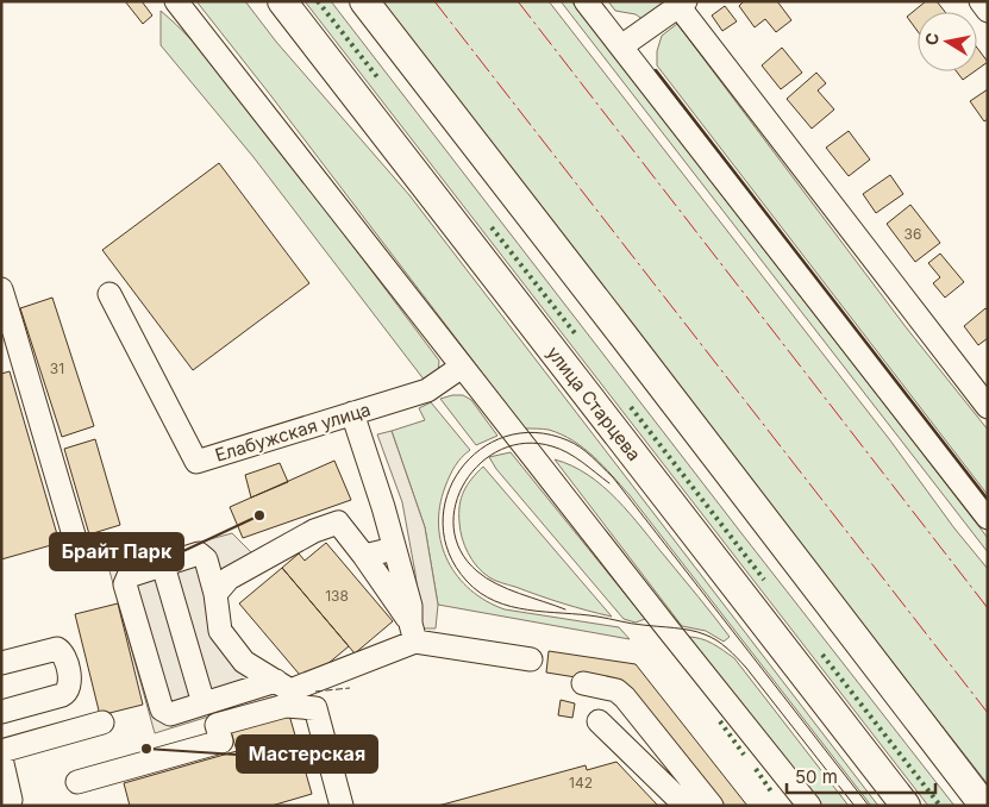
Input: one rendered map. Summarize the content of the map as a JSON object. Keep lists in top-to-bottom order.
{
  "streets": {
    "main road": ["улица Старцева"],
    "street": ["Елабужская улица"]
  },
  "places": ["Брайт Парк", "Мастерская"],
  "house_numbers": [
    "36",
    "31",
    "138",
    "142"
  ],
  "scale_bar": "50 m",
  "north": "left"
}
